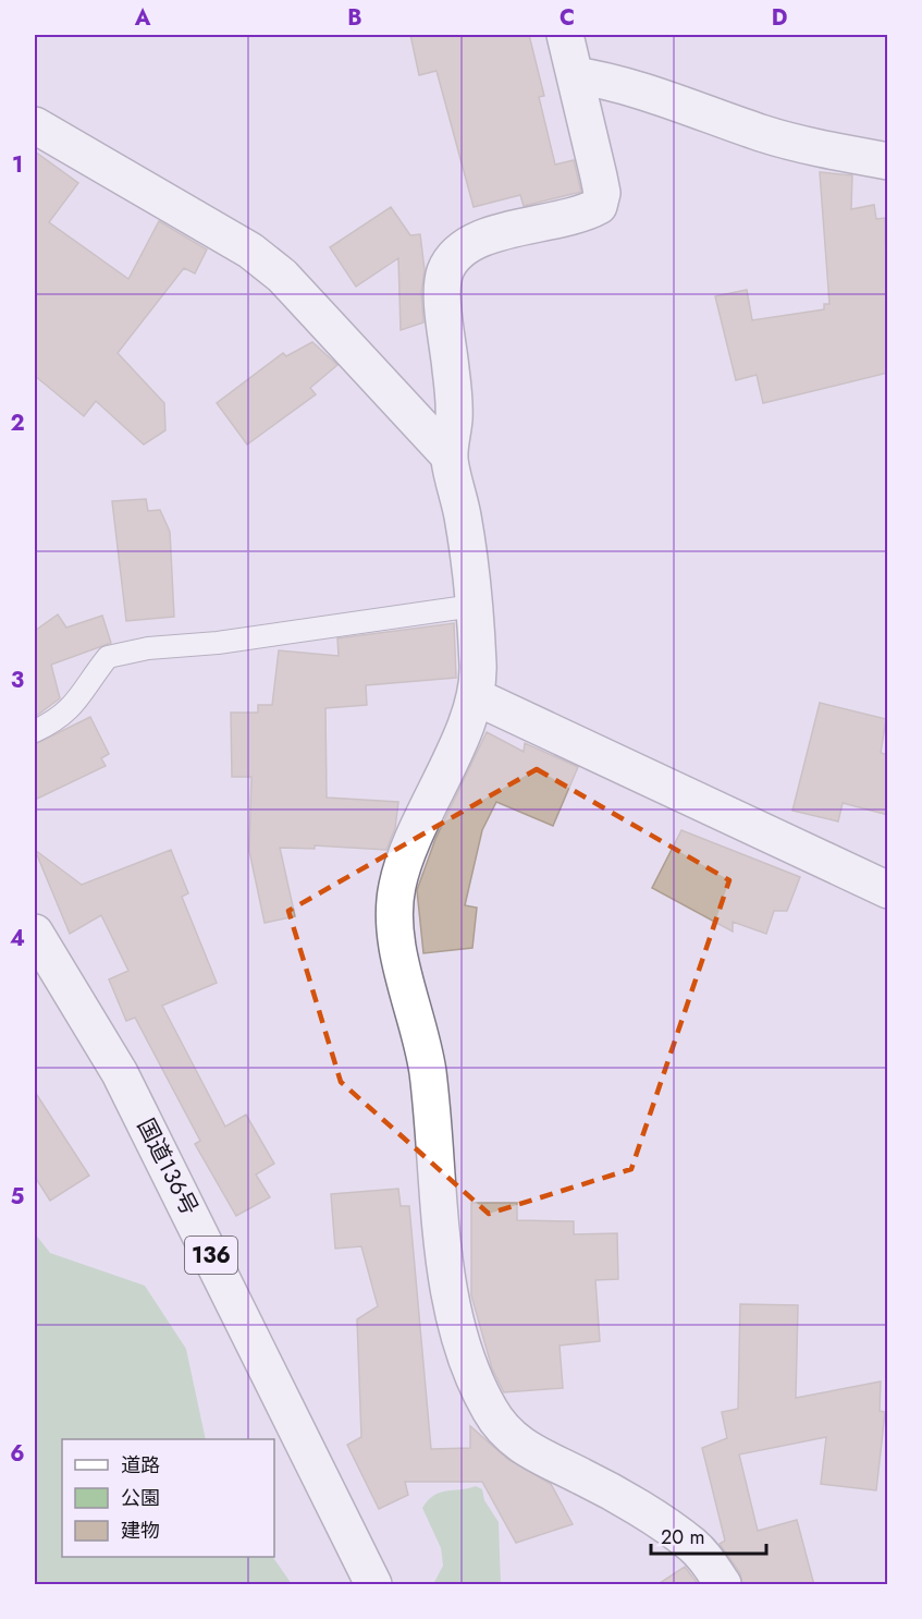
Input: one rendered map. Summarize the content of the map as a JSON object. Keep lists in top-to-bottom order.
{
  "streets": {
    "main road": ["国道136号", "136"]
  },
  "legend": ["道路", "公園", "建物"],
  "scale_bar": "20 m",
  "grid": {
    "columns": [
      "A",
      "B",
      "C",
      "D"
    ],
    "rows": [
      "1",
      "2",
      "3",
      "4",
      "5",
      "6"
    ]
  }
}
